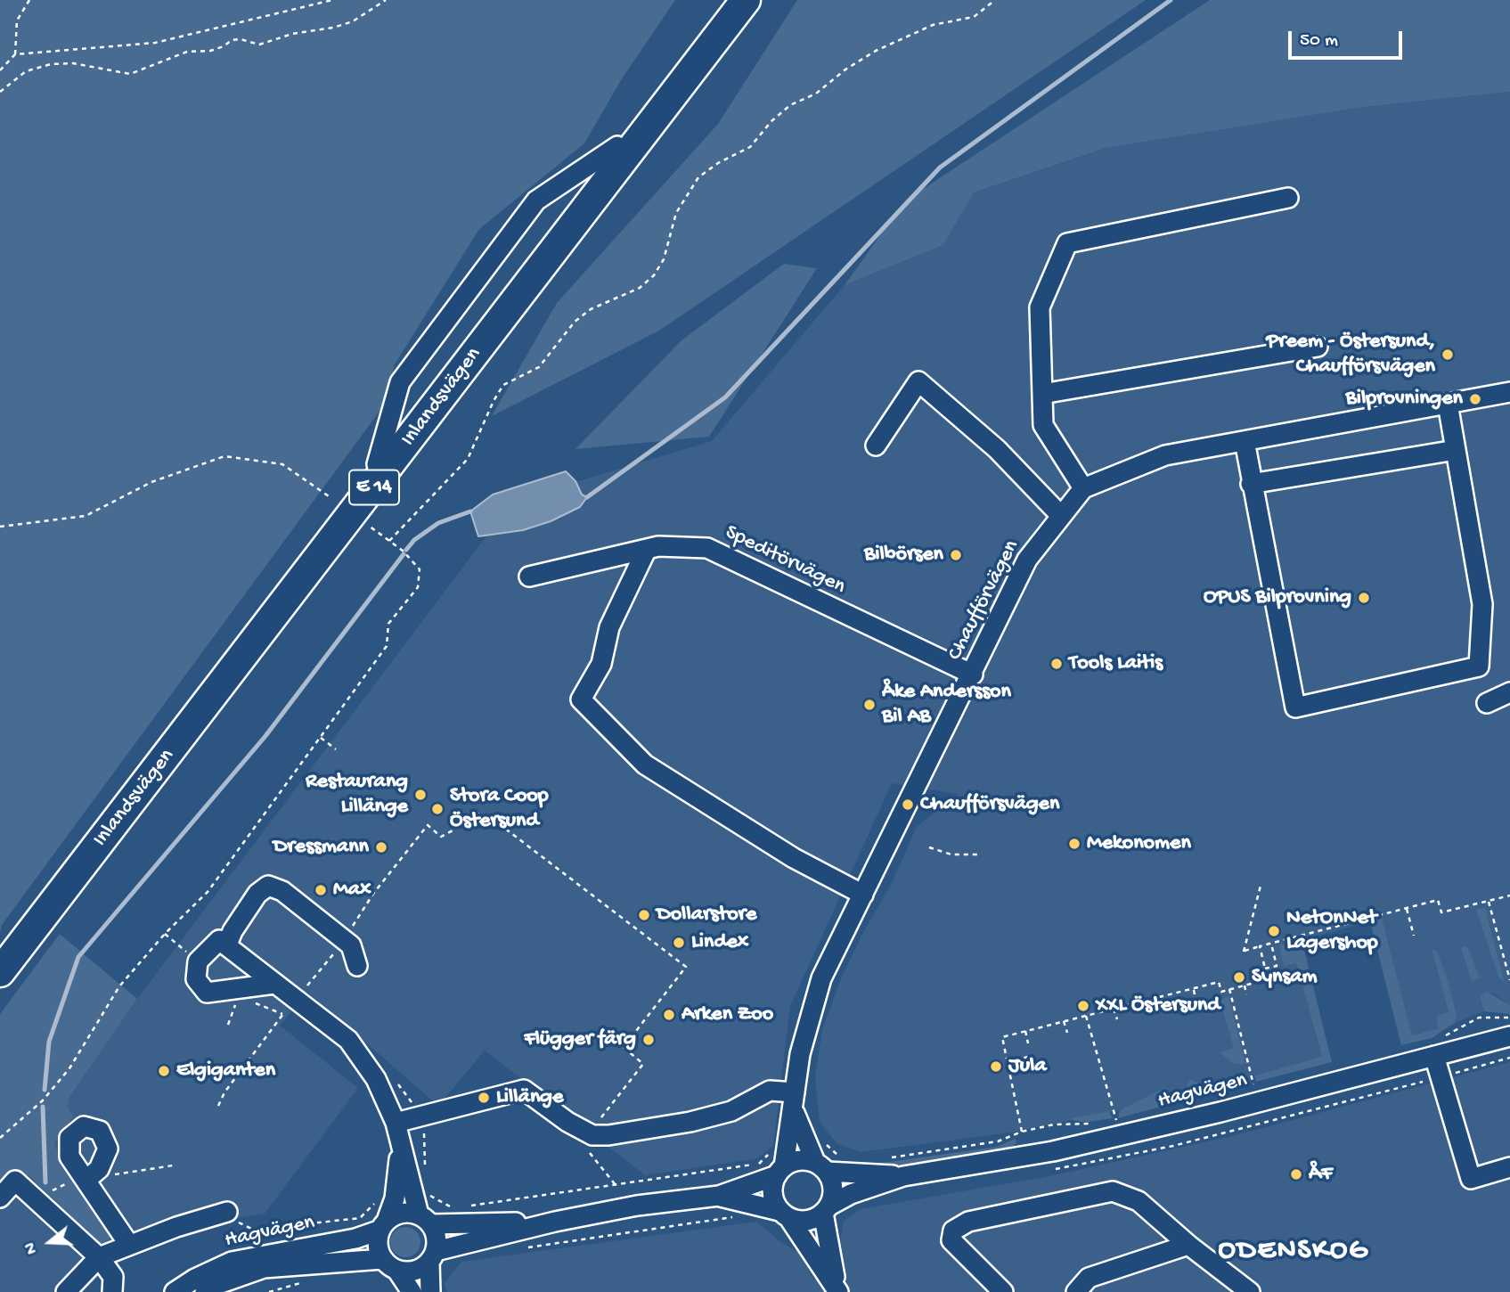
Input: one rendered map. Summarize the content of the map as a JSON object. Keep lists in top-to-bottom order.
{
  "streets": {
    "highway": ["Inlandsvägen", "E 14"],
    "street": ["Speditörvägen", "Chaufförvägen", "Hagvägen"]
  },
  "crossings": [
    ["Speditörvägen", "Chaufförvägen"]
  ],
  "districts": ["ODENSKOG"],
  "places": [
    "Preem - Östersund, Chaufförsvägen",
    "Bilprovningen",
    "Bilbörsen",
    "OPUS Bilprovning",
    "Tools Laitis",
    "Åke Andersson Bil AB",
    "Restaurang Lillänge",
    "Chaufförsvägen",
    "Stora Coop Östersund",
    "Mekonomen",
    "Dressmann",
    "Max",
    "Dollarstore",
    "NetOnNet Lagershop",
    "Lindex",
    "Synsam",
    "XXL Östersund",
    "Arken Zoo",
    "Flügger färg",
    "Jula",
    "Elgiganten",
    "Lillänge",
    "ÅF"
  ],
  "scale_bar": "50 m",
  "north": "left"
}
